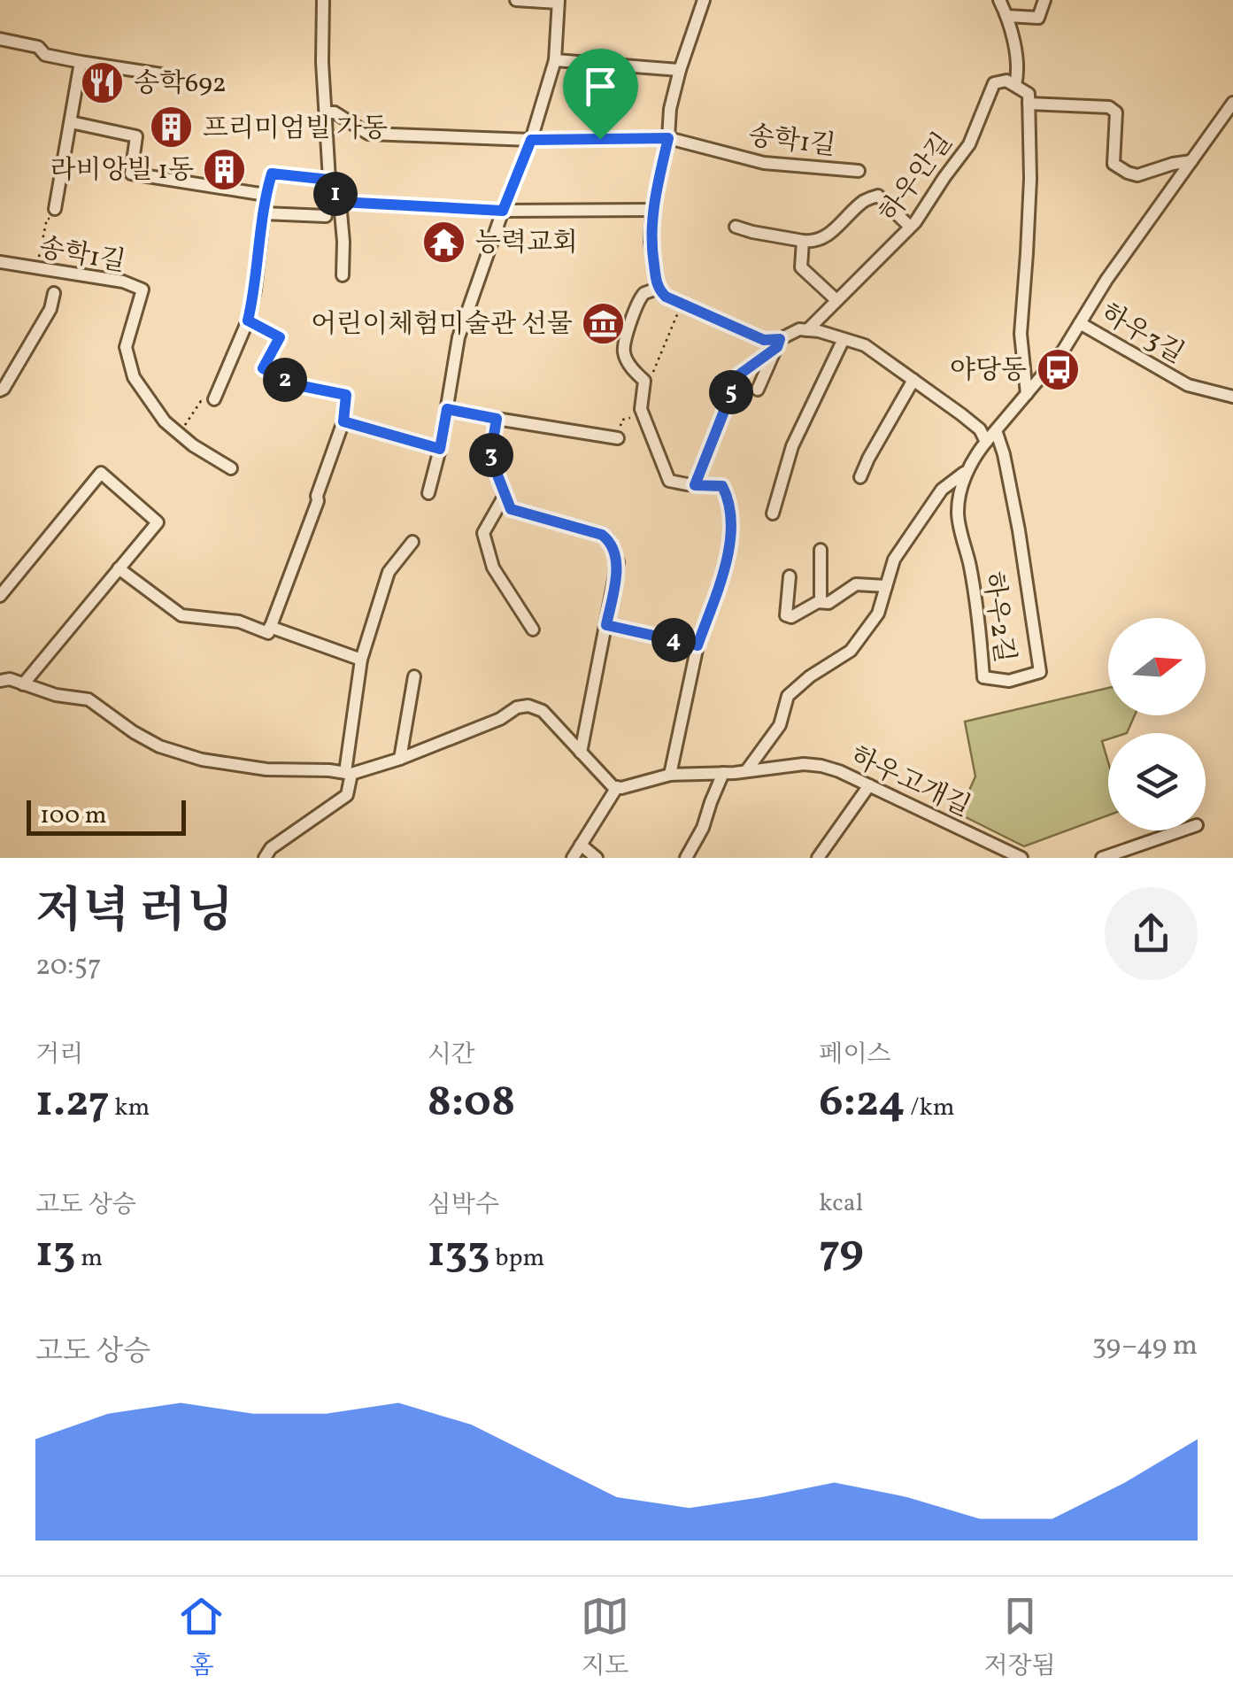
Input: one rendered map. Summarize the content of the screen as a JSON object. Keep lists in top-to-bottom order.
{
  "streets": {
    "street": [
      "송학1길",
      "하우안길",
      "하우3길",
      "하우2길",
      "하우고개길"
    ]
  },
  "crossings": [
    ["하우3길", "하우2길"]
  ],
  "places": {
    "restaurant": ["송학692"],
    "building": ["프리미엄빌 가동", "라비앙빌 1동"],
    "temple": ["능력교회"],
    "museum": ["어린이체험미술관 선물"],
    "bus stop": ["야당동"]
  },
  "scale_bar": "100 m",
  "north": "right",
  "page": {
    "pins": [
      "1",
      "2",
      "5",
      "3",
      "4"
    ],
    "scale": "100 m",
    "heading": ["저녁 러닝", "20:57"],
    "stats": [
      ["거리", "1.27 km"],
      ["시간", "8:08"],
      ["페이스", "6:24 /km"],
      ["고도 상승", "13 m"],
      ["심박수", "133 bpm"],
      ["kcal", "79"]
    ],
    "chart": ["고도 상승", "39–49 m"],
    "tabs": ["홈", "지도", "저장됨"]
  }
}
